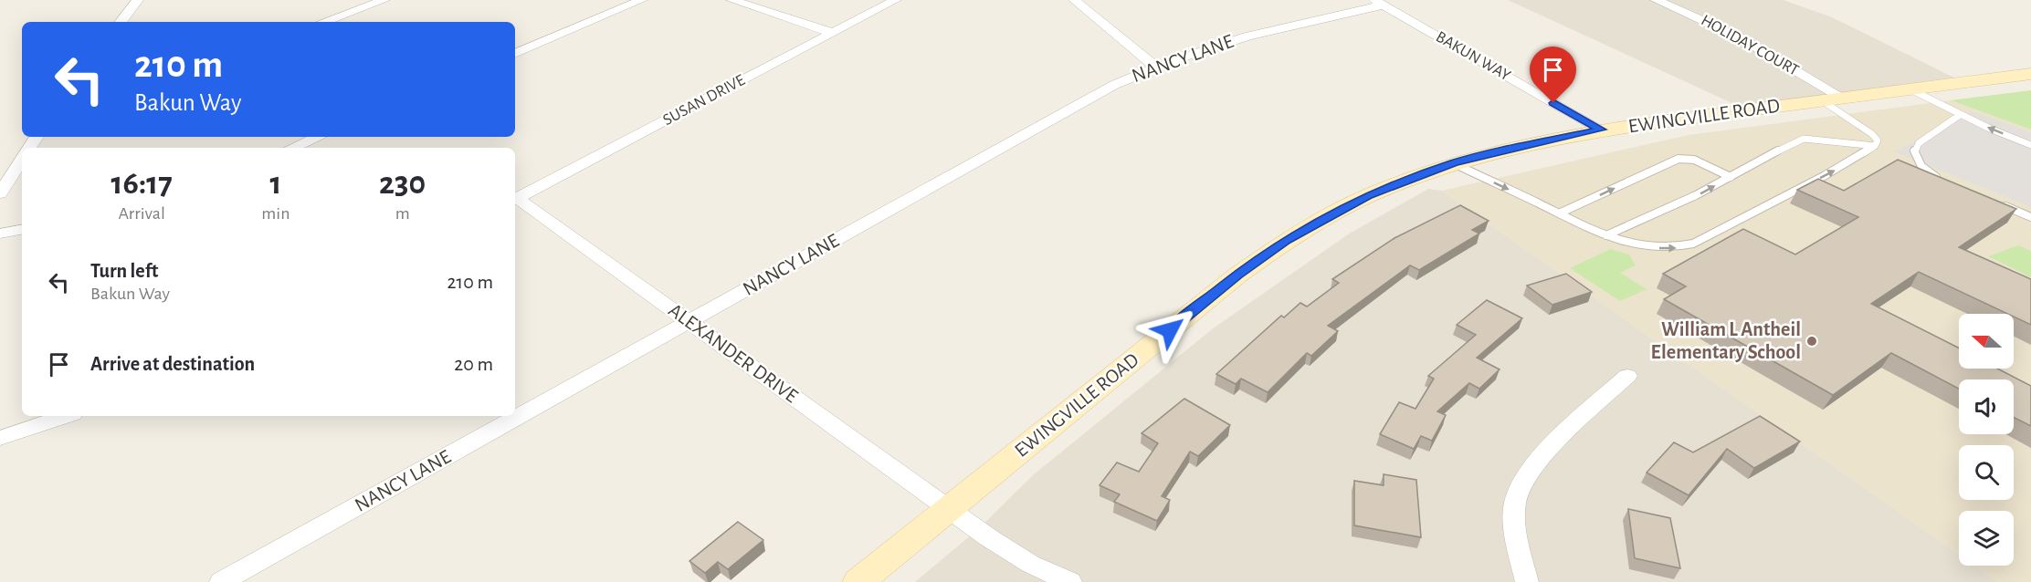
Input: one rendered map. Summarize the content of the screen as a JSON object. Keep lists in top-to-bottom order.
{
  "streets": {
    "main road": ["EWINGVILLE ROAD"],
    "street": [
      "HOLIDAY COURT",
      "BAKUN WAY",
      "NANCY LANE",
      "SUSAN DRIVE",
      "ALEXANDER DRIVE"
    ]
  },
  "crossings": [
    ["HOLIDAY COURT", "EWINGVILLE ROAD"],
    ["BAKUN WAY", "NANCY LANE"],
    ["BAKUN WAY", "EWINGVILLE ROAD"],
    ["NANCY LANE", "ALEXANDER DRIVE"],
    ["SUSAN DRIVE", "ALEXANDER DRIVE"],
    ["EWINGVILLE ROAD", "ALEXANDER DRIVE"]
  ],
  "places": ["William L Antheil Elementary School"],
  "north": "left",
  "page": {
    "turn": ["210 m", "Bakun Way"],
    "eta": [
      "16:17",
      "Arrival",
      "1",
      "min",
      "230",
      "m"
    ],
    "list": [
      {
        "name": "Turn left",
        "note": "Bakun Way",
        "value": "210 m"
      },
      {
        "name": "Arrive at destination",
        "value": "20 m"
      }
    ]
  }
}
